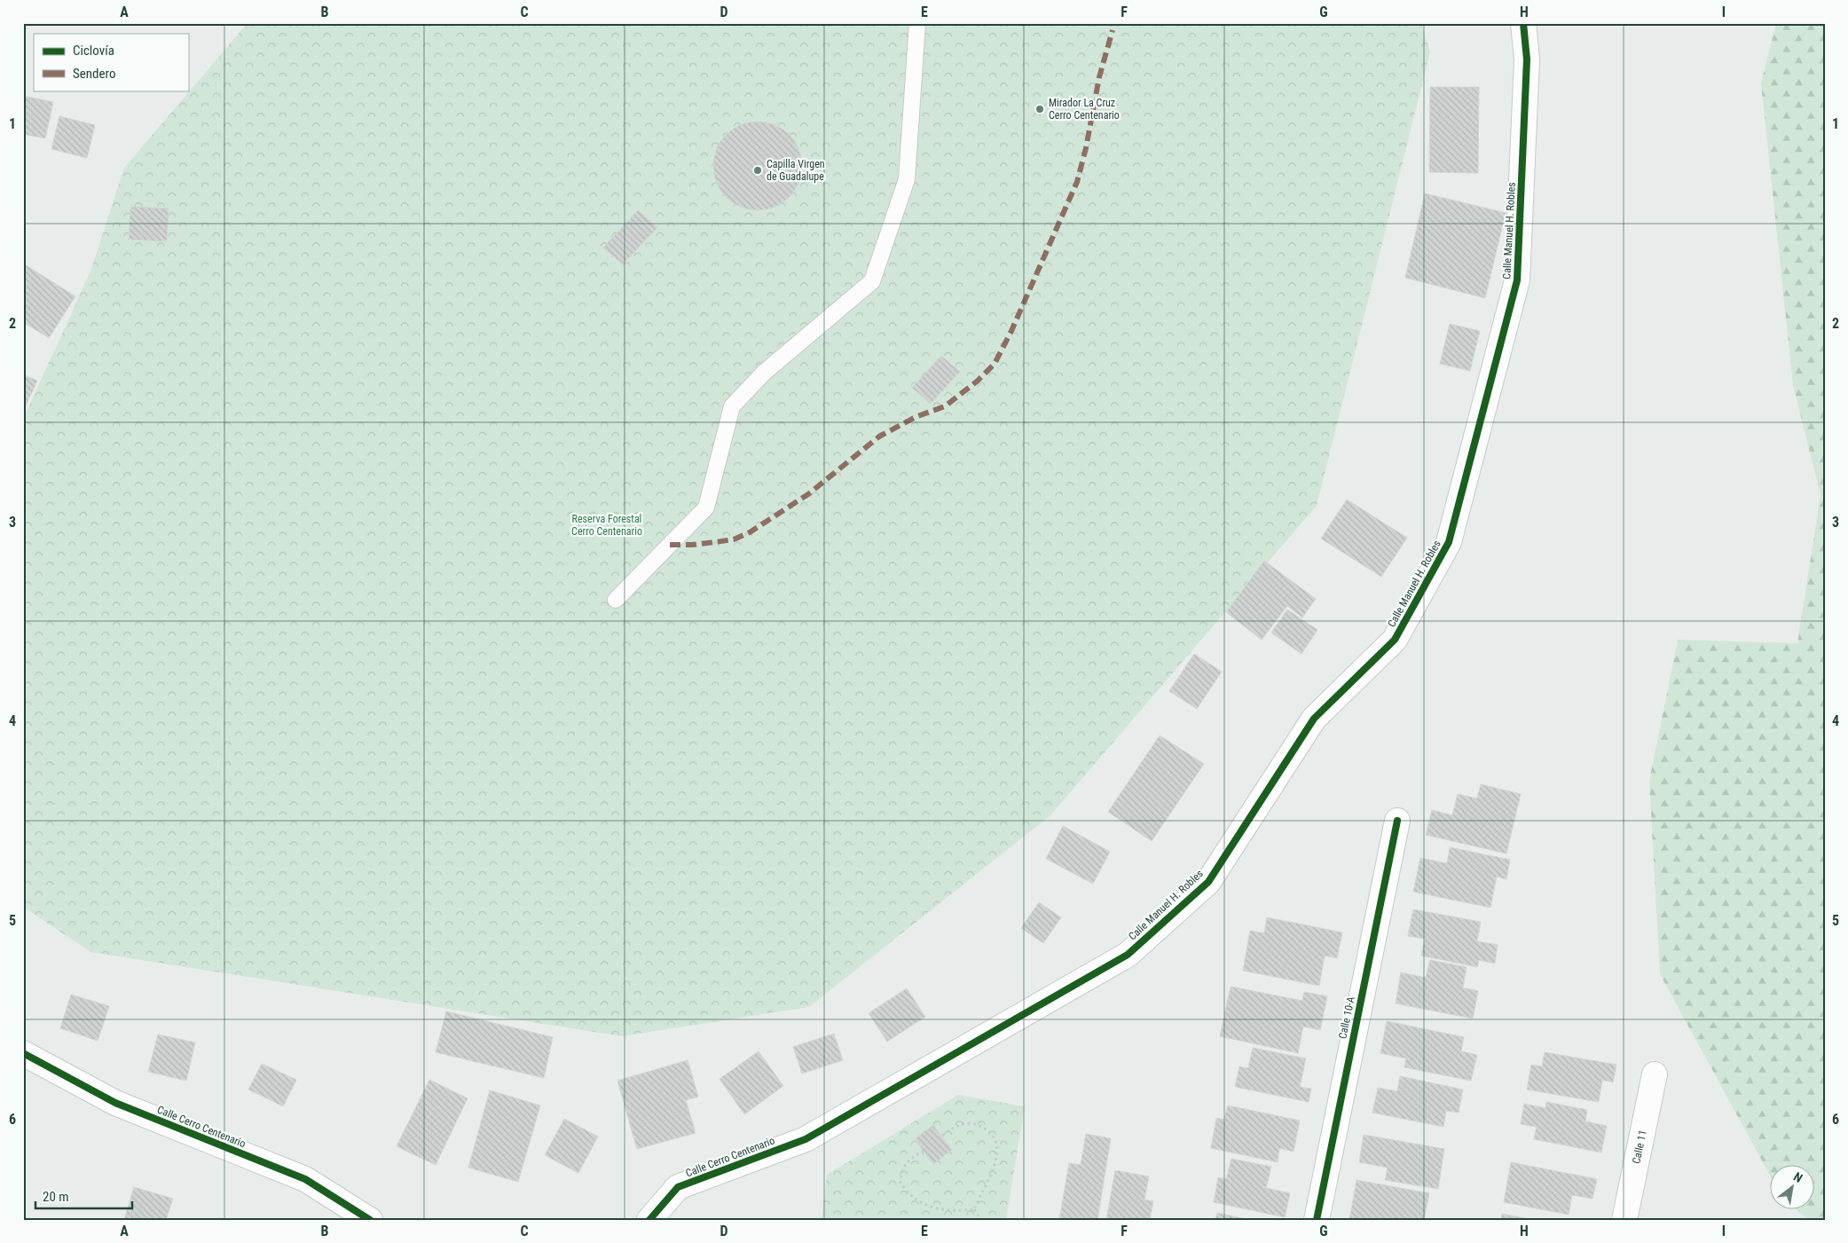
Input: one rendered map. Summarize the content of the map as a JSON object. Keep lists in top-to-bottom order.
{
  "streets": {
    "street": [
      "Calle Manuel H. Robles",
      "Calle 10-A",
      "Calle Cerro Centenario",
      "Calle 11"
    ]
  },
  "crossings": [
    ["Calle Manuel H. Robles", "Calle Cerro Centenario"]
  ],
  "parks": ["Reserva Forestal Cerro Centenario"],
  "places": ["Mirador La Cruz Cerro Centenario", "Capilla Virgen de Guadalupe"],
  "legend": ["Ciclovía", "Sendero"],
  "scale_bar": "20 m",
  "north": "top right",
  "grid": {
    "columns": [
      "A",
      "B",
      "C",
      "D",
      "E",
      "F",
      "G",
      "H",
      "I"
    ],
    "rows": [
      "1",
      "2",
      "3",
      "4",
      "5",
      "6"
    ]
  }
}
